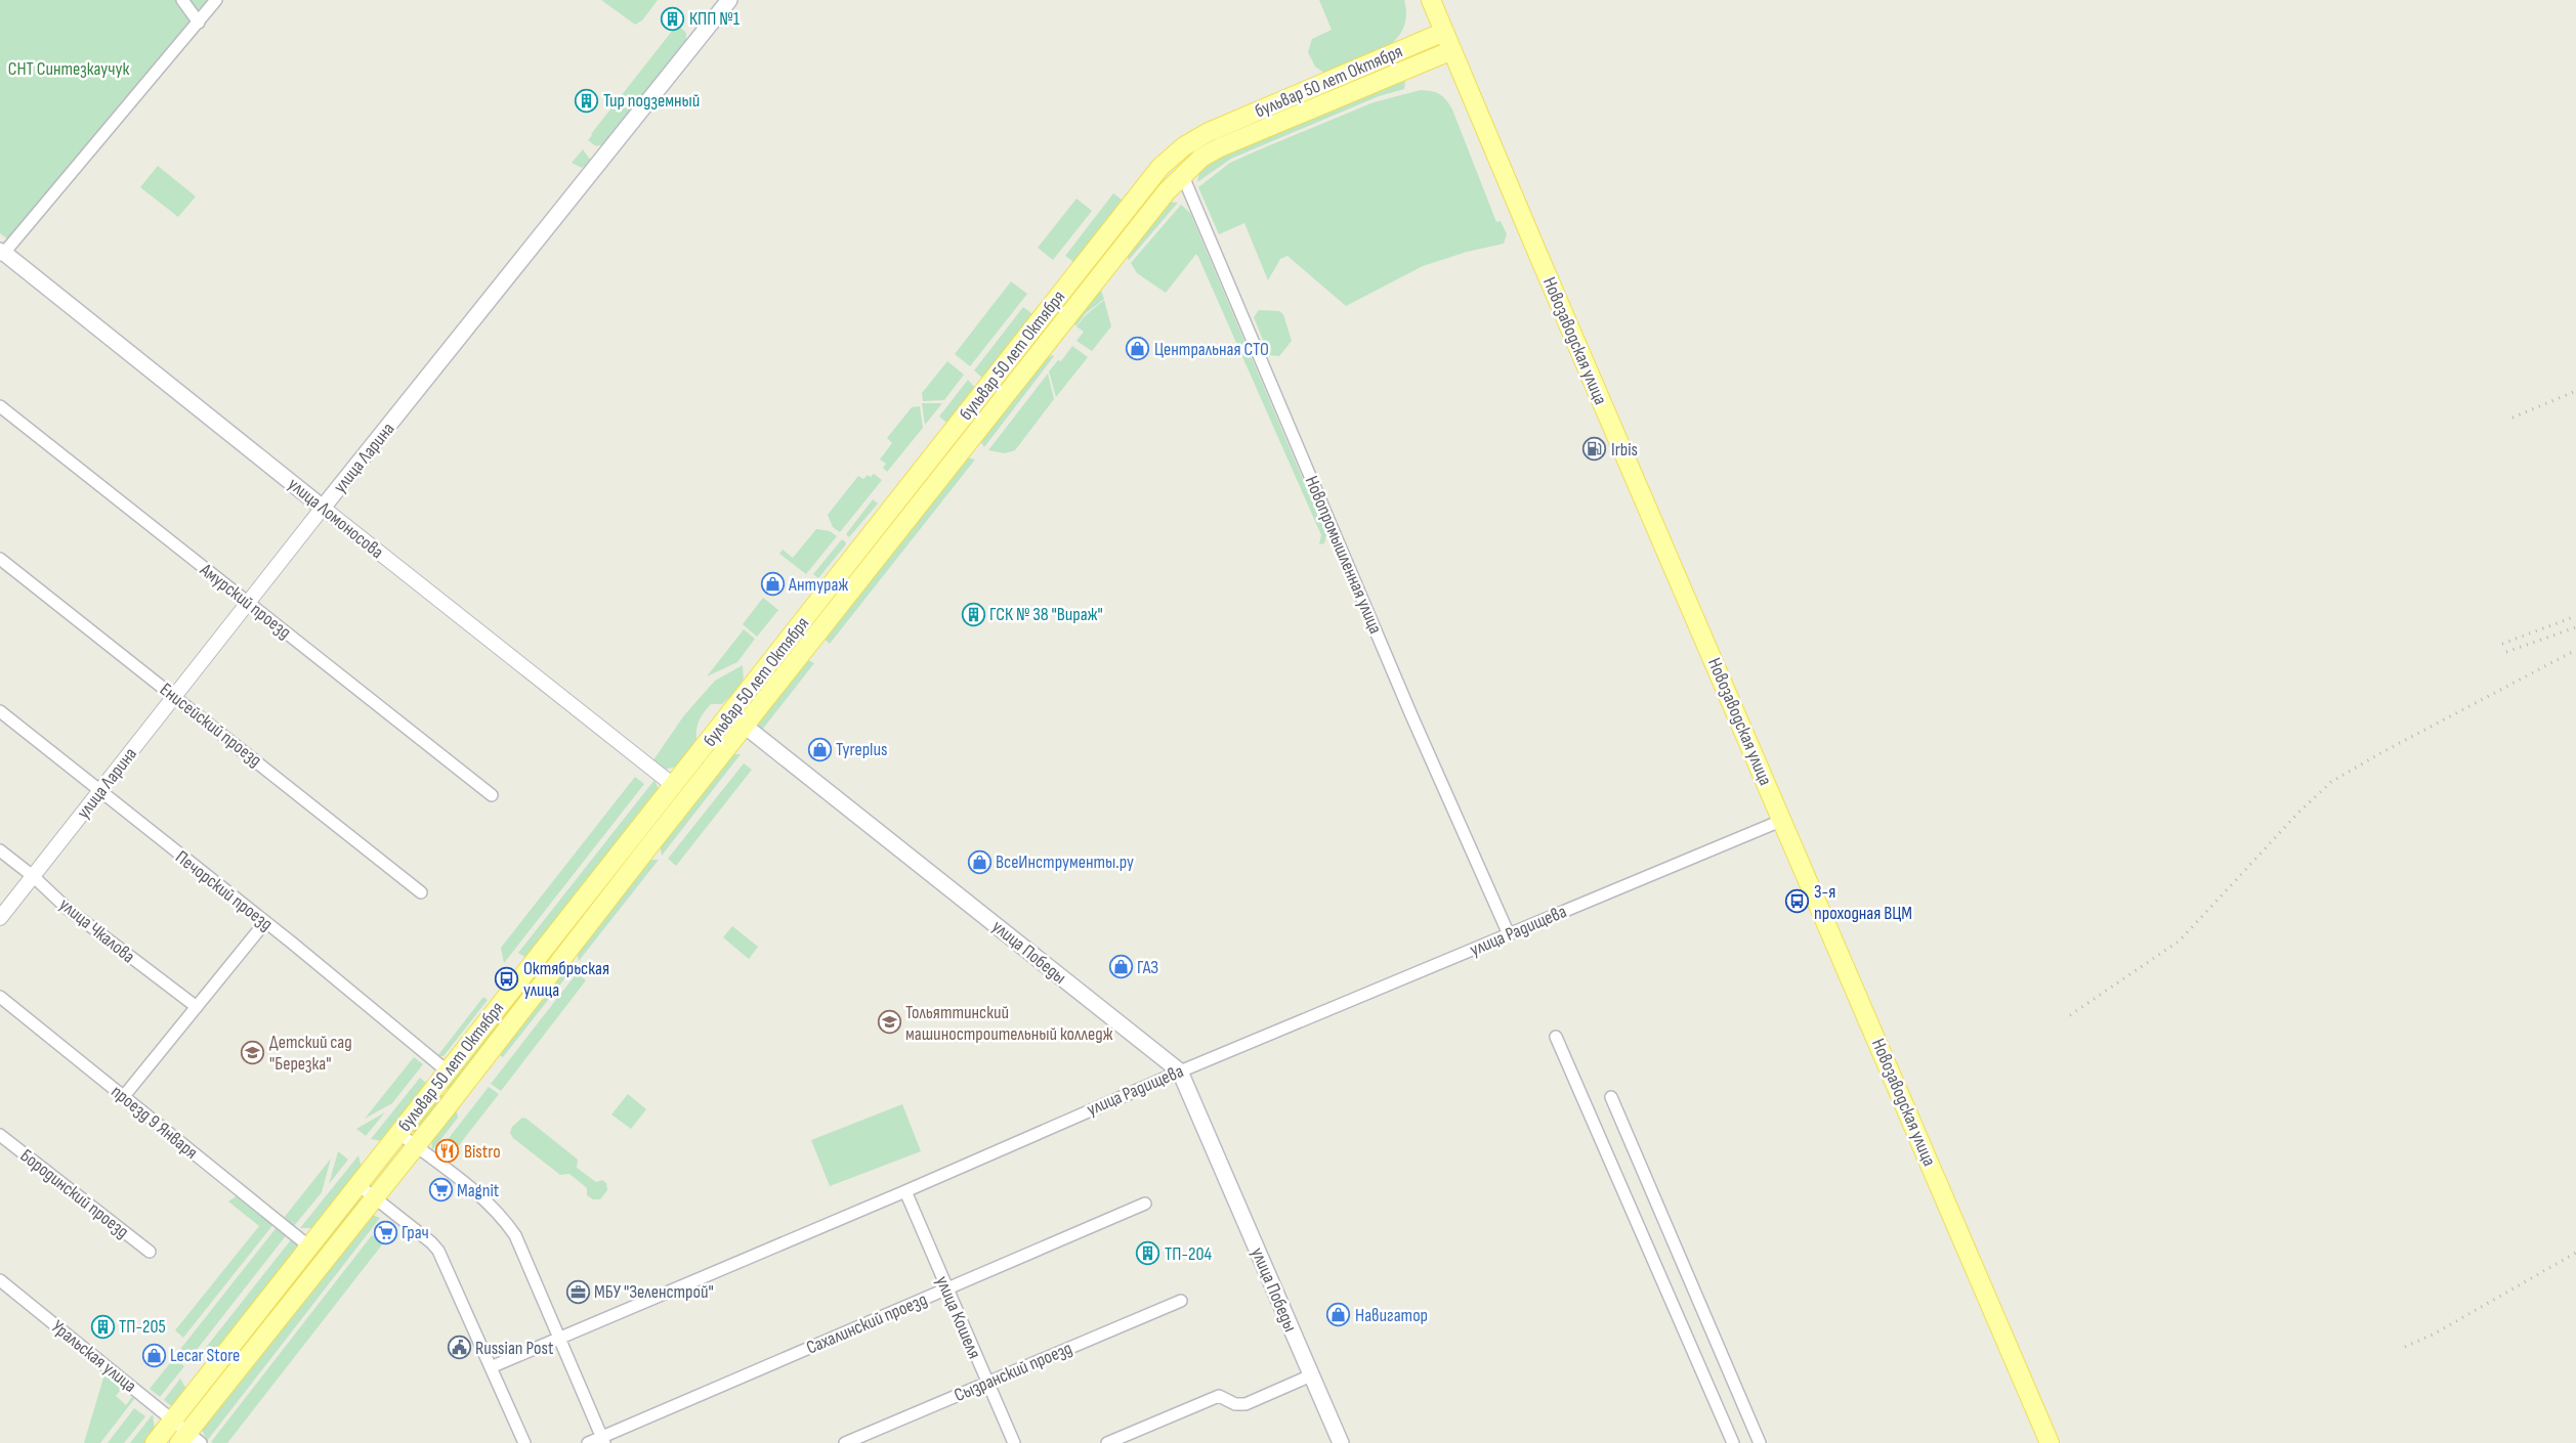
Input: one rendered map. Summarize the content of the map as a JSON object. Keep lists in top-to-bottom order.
{
  "streets": {
    "main road": [
      "бульвар 50 лет Октября",
      "Новозаводская улица",
      "улица Ларина",
      "улица Ломоносова",
      "улица Победы"
    ],
    "street": [
      "Новопромышленная улица",
      "Амурский проезд",
      "Енисейский проезд",
      "Печорский проезд",
      "улица Чкалова",
      "улица Радищева",
      "проезд 9 Января",
      "Бородинский проезд",
      "улица Кошеля",
      "Сахалинский проезд",
      "Уральская улица",
      "Сызранский проезд"
    ]
  },
  "crossings": [
    ["бульвар 50 лет Октября", "Новозаводская улица"],
    ["бульвар 50 лет Октября", "улица Ломоносова"],
    ["бульвар 50 лет Октября", "Новопромышленная улица"],
    ["бульвар 50 лет Октября", "Печорский проезд"],
    ["бульвар 50 лет Октября", "улица Победы"],
    ["бульвар 50 лет Октября", "проезд 9 Января"],
    ["бульвар 50 лет Октября", "Уральская улица"],
    ["Новозаводская улица", "улица Радищева"],
    ["улица Ларина", "улица Ломоносова"],
    ["улица Ларина", "Амурский проезд"],
    ["улица Ларина", "Енисейский проезд"],
    ["улица Ларина", "Печорский проезд"],
    ["улица Ларина", "улица Чкалова"],
    ["Новопромышленная улица", "улица Радищева"],
    ["улица Радищева", "улица Победы"],
    ["улица Радищева", "улица Кошеля"],
    ["улица Кошеля", "Сахалинский проезд"],
    ["улица Кошеля", "Сызранский проезд"]
  ],
  "parks": ["СНТ Синтезкаучук"],
  "places": {
    "building": [
      "КПП №1",
      "Тир подземный",
      "ГСК № 38 \"Вираж\"",
      "ТП-204",
      "ТП-205"
    ],
    "shop": [
      "Центральная СТО",
      "Антураж",
      "Tyreplus",
      "ВсеИнструменты.ру",
      "ГАЗ",
      "Навигатор",
      "Lecar Store"
    ],
    "fuel station": ["Irbis"],
    "bus stop": ["3-я проходная ВЦМ", "Октябрьская улица"],
    "school or university": ["Тольяттинский машиностроительный колледж", "Детский сад \"Березка\""],
    "restaurant": ["Bistro"],
    "supermarket": ["Magnit", "Грач"],
    "office": ["МБУ \"Зеленстрой\""],
    "public building": ["Russian Post"]
  }
}
